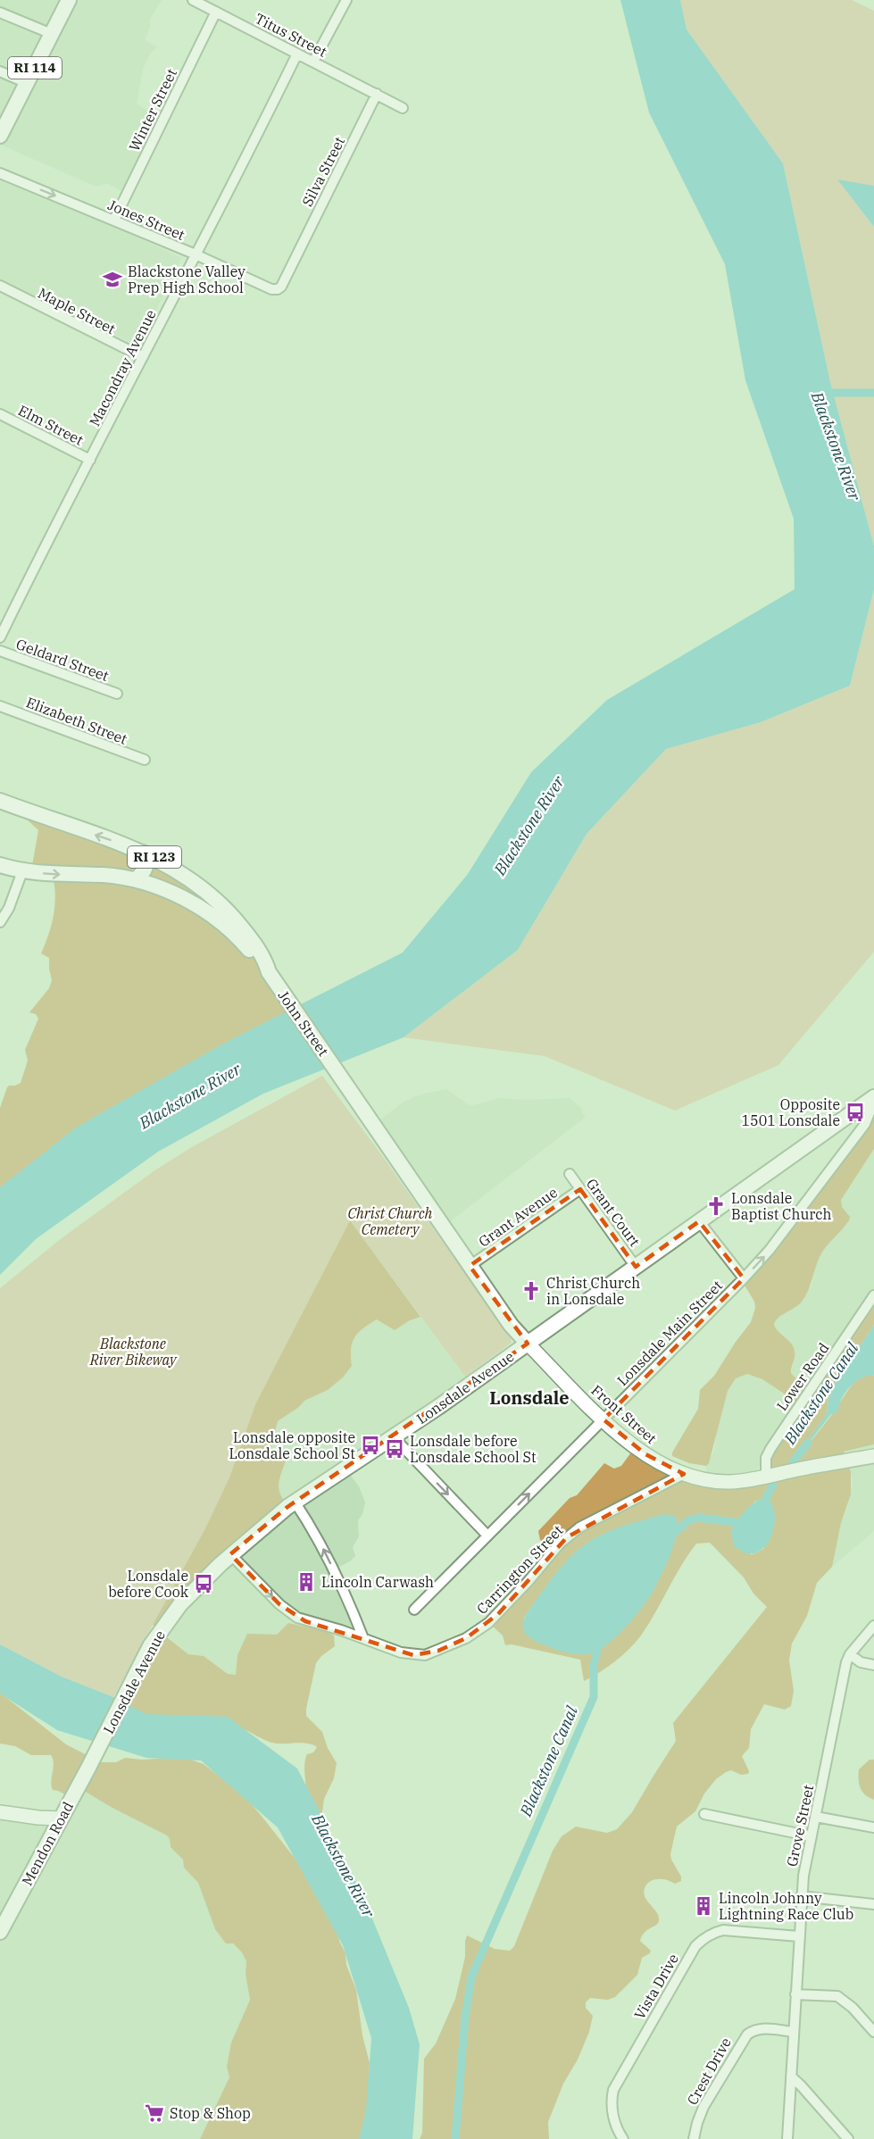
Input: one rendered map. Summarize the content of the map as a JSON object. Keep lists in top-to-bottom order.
{
  "streets": {
    "main road": [
      "RI 114",
      "RI 123",
      "John Street",
      "Lonsdale Avenue",
      "Front Street",
      "Mendon Road"
    ],
    "street": [
      "Titus Street",
      "Winter Street",
      "Silva Street",
      "Jones Street",
      "Maple Street",
      "Macondray Avenue",
      "Elm Street",
      "Geldard Street",
      "Elizabeth Street",
      "Grant Court",
      "Grant Avenue",
      "Lonsdale Main Street",
      "Lower Road",
      "Carrington Street",
      "Grove Street",
      "Vista Drive",
      "Crest Drive"
    ]
  },
  "crossings": [
    ["Titus Street", "Winter Street"],
    ["Titus Street", "Silva Street"],
    ["Titus Street", "Macondray Avenue"],
    ["Winter Street", "Jones Street"],
    ["Silva Street", "Jones Street"],
    ["Jones Street", "Macondray Avenue"],
    ["Maple Street", "Macondray Avenue"],
    ["Macondray Avenue", "Elm Street"],
    ["RI 123", "John Street"],
    ["John Street", "Grant Avenue"],
    ["John Street", "Lonsdale Avenue"],
    ["John Street", "Front Street"],
    ["Grant Court", "Grant Avenue"],
    ["Grant Court", "Lonsdale Avenue"],
    ["Lonsdale Main Street", "Lonsdale Avenue"],
    ["Lonsdale Main Street", "Front Street"],
    ["Lower Road", "Front Street"],
    ["Lonsdale Avenue", "Front Street"],
    ["Lonsdale Avenue", "Carrington Street"],
    ["Lonsdale Avenue", "Mendon Road"],
    ["Front Street", "Carrington Street"],
    ["Grove Street", "Vista Drive"],
    ["Grove Street", "Crest Drive"]
  ],
  "one_way": ["Jones Street", "Lonsdale Main Street"],
  "districts": ["Lonsdale"],
  "water": ["Blackstone River", "Blackstone Canal"],
  "parks": ["Christ Church Cemetery", "Blackstone River Bikeway"],
  "places": {
    "school or university": ["Blackstone Valley Prep High School"],
    "bus stop": [
      "Opposite 1501 Lonsdale",
      "Lonsdale opposite Lonsdale School St",
      "Lonsdale before Lonsdale School St",
      "Lonsdale before Cook"
    ],
    "church": ["Lonsdale Baptist Church", "Christ Church in Lonsdale"],
    "building": ["Lincoln Carwash", "Lincoln Johnny Lightning Race Club"],
    "supermarket": ["Stop & Shop"]
  }
}
